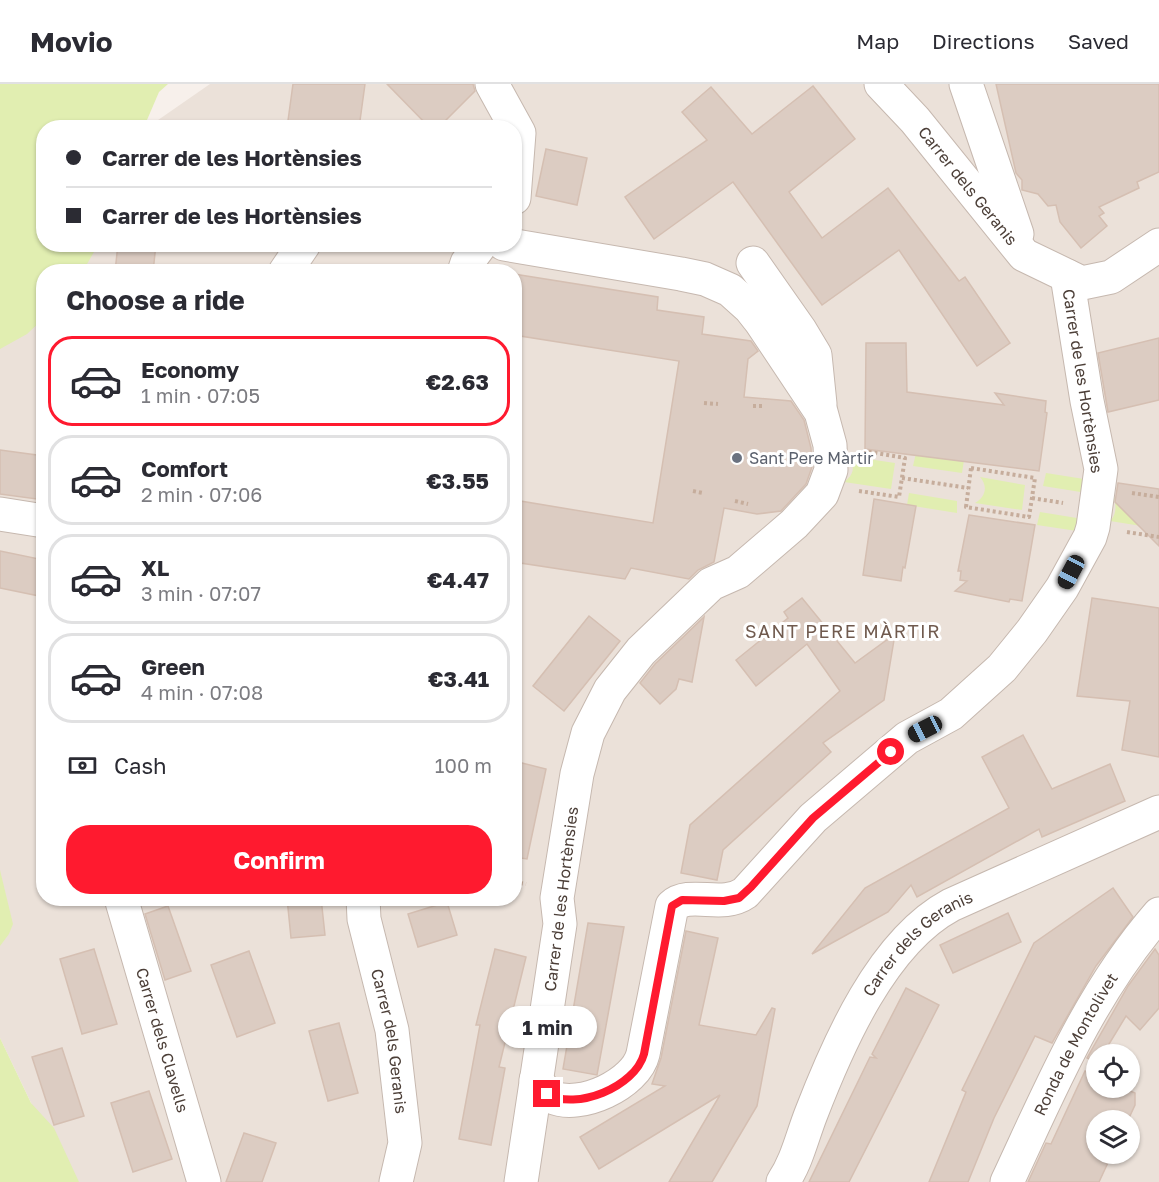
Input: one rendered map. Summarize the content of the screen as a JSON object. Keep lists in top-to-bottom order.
{
  "streets": {
    "street": [
      "Carrer dels Geranis",
      "Carrer de les Hortènsies",
      "Carrer dels Clavells",
      "Ronda de Montolivet"
    ]
  },
  "crossings": [
    ["Carrer dels Geranis", "Carrer de les Hortènsies"]
  ],
  "districts": ["SANT PERE MÀRTIR"],
  "places": ["Sant Pere Màrtir"],
  "page": {
    "header": "Movio",
    "nav": ["Map", "Directions", "Saved"],
    "banner": ["Carrer de les Hortènsies", "Carrer de les Hortènsies"],
    "heading": "Choose a ride",
    "list": [
      {
        "name": "Economy",
        "note": "1 min · 07:05",
        "value": "€2.63"
      },
      {
        "name": "Comfort",
        "note": "2 min · 07:06",
        "value": "€3.55"
      },
      {
        "name": "XL",
        "note": "3 min · 07:07",
        "value": "€4.47"
      },
      {
        "name": "Green",
        "note": "4 min · 07:08",
        "value": "€3.41"
      }
    ],
    "pay": ["Cash", "100 m"],
    "buttons": "Confirm",
    "bubble": "1 min"
  }
}
